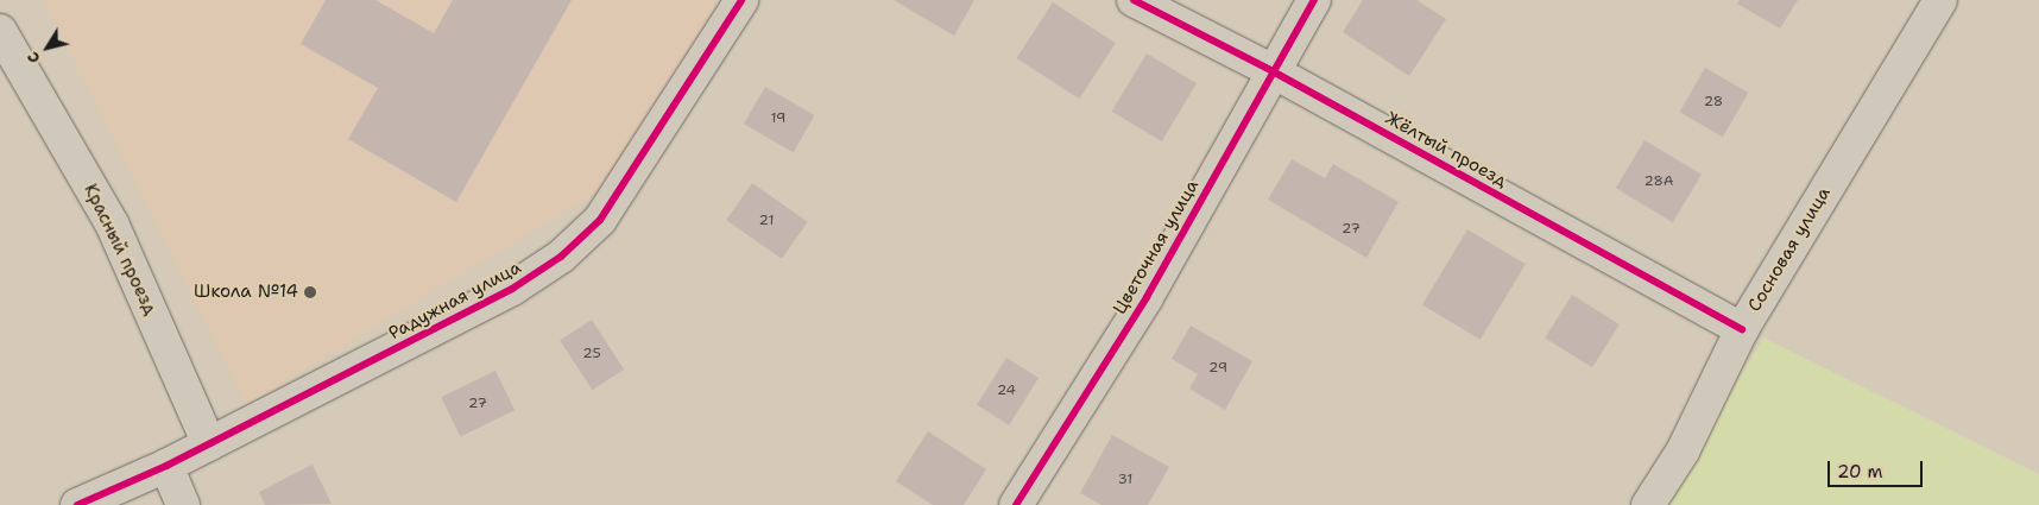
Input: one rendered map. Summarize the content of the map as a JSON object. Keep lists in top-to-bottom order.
{
  "streets": {
    "street": [
      "Жёлтый проезд",
      "Цветочная улица",
      "Красный проезд",
      "Сосновая улица",
      "Радужная улица"
    ]
  },
  "crossings": [
    ["Жёлтый проезд", "Цветочная улица"],
    ["Жёлтый проезд", "Сосновая улица"],
    ["Красный проезд", "Радужная улица"]
  ],
  "places": ["Школа №14"],
  "house_numbers": [
    "28",
    "19",
    "28А",
    "21",
    "27",
    "25",
    "29",
    "24",
    "27",
    "31"
  ],
  "scale_bar": "20 m",
  "north": "bottom left"
}
